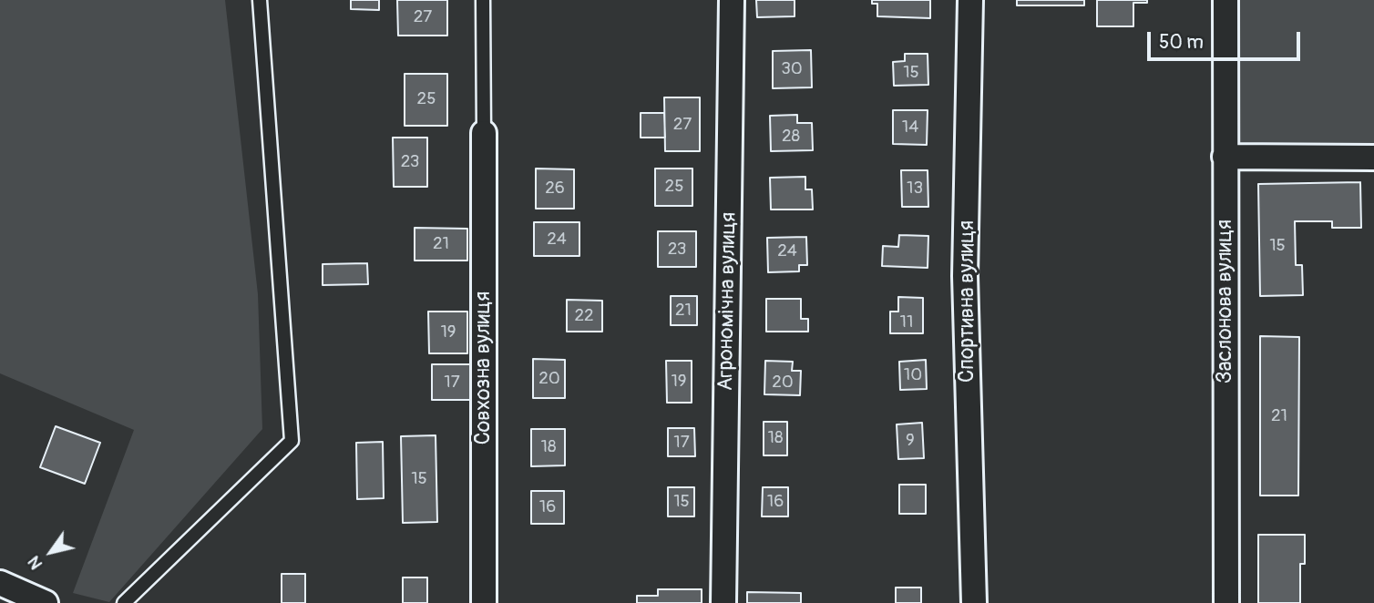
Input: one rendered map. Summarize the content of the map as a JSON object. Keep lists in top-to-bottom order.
{
  "streets": {
    "street": [
      "Агрономічна вулиця",
      "Спортивна вулиця",
      "Заслонова вулиця",
      "Совхозна вулиця"
    ]
  },
  "house_numbers": [
    "27",
    "30",
    "15",
    "25",
    "27",
    "14",
    "28",
    "23",
    "25",
    "26",
    "13",
    "24",
    "21",
    "15",
    "23",
    "24",
    "21",
    "22",
    "11",
    "19",
    "10",
    "20",
    "19",
    "17",
    "20",
    "21",
    "18",
    "9",
    "17",
    "18",
    "15",
    "15",
    "16",
    "16"
  ],
  "scale_bar": "50 m",
  "north": "bottom left"
}
